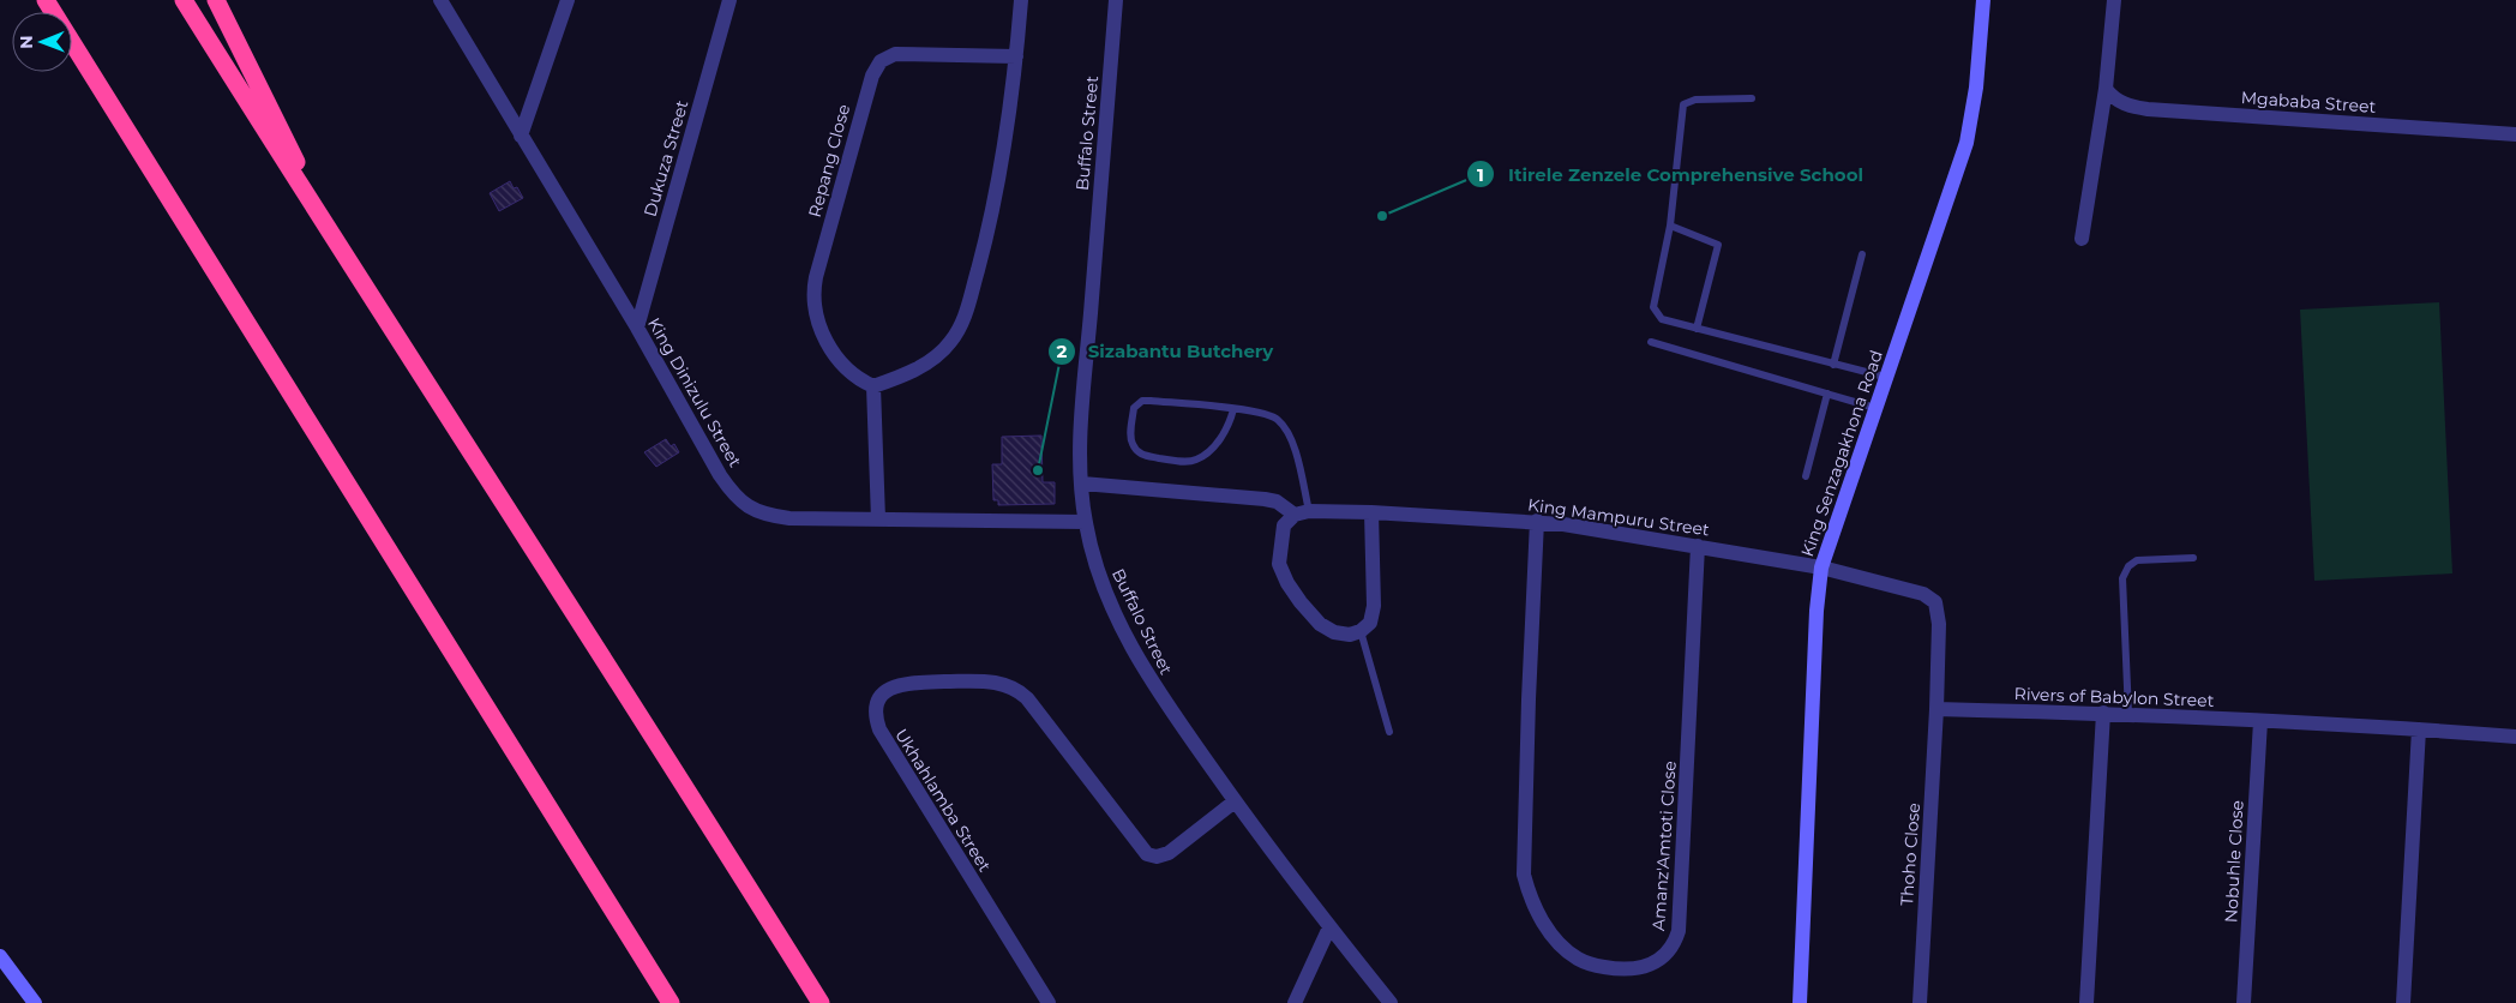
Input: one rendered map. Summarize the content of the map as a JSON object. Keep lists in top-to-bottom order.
{
  "streets": {
    "street": [
      "Mgababa Street",
      "Buffalo Street",
      "Dukuza Street",
      "Repang Close",
      "King Dinizulu Street",
      "King Senzagakhona Road",
      "King Mampuru Street",
      "Rivers of Babylon Street",
      "Ukhahlamba Street",
      "Amanz'Amtoti Close",
      "Thoho Close",
      "Nobuhle Close"
    ]
  },
  "crossings": [
    ["Buffalo Street", "King Dinizulu Street"],
    ["Buffalo Street", "King Mampuru Street"],
    ["Buffalo Street", "Ukhahlamba Street"],
    ["Dukuza Street", "King Dinizulu Street"],
    ["King Senzagakhona Road", "King Mampuru Street"],
    ["King Mampuru Street", "Amanz'Amtoti Close"],
    ["Rivers of Babylon Street", "Thoho Close"],
    ["Rivers of Babylon Street", "Nobuhle Close"]
  ],
  "places": ["Itirele Zenzele Comprehensive School", "Sizabantu Butchery"],
  "north": "left"
}
